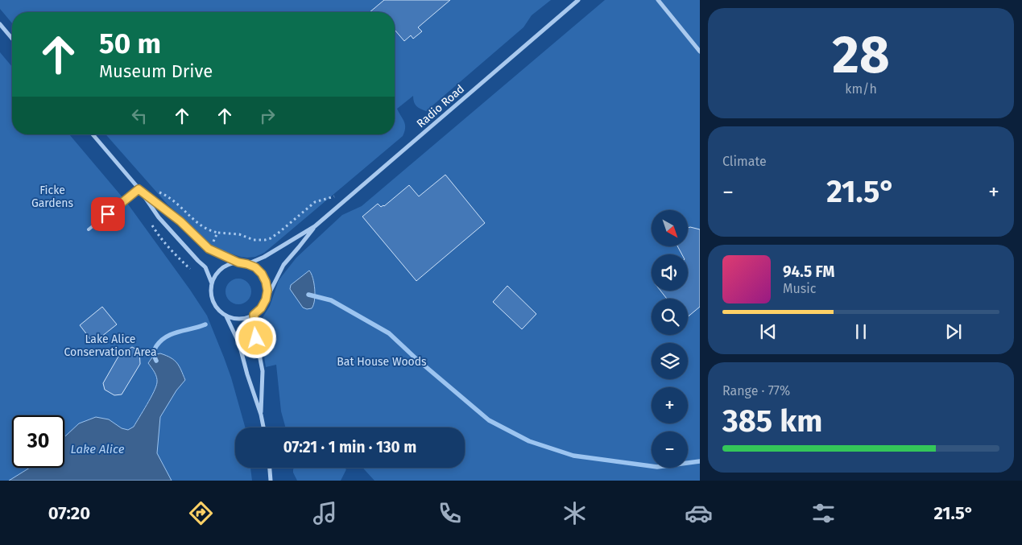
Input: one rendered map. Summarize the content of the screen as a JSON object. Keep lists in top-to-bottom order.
{
  "streets": {
    "street": ["Radio Road"]
  },
  "water": ["Lake Alice"],
  "parks": ["Ficke Gardens", "Lake Alice Conservation Area", "Bat House Woods"],
  "north": "bottom right",
  "page": {
    "tile": [
      ["28", "km/h"],
      "Climate",
      ["Range · 77%", "385 km"]
    ],
    "turn": ["50 m", "Museum Drive"],
    "heat": ["−", "21.5°", "+"],
    "map_buttons": ["+", "−"],
    "song": ["94.5 FM", "Music"],
    "limit": "30",
    "trip": "07:21 · 1 min · 130 m",
    "tabs": ["07:20", "21.5°"]
  }
}
